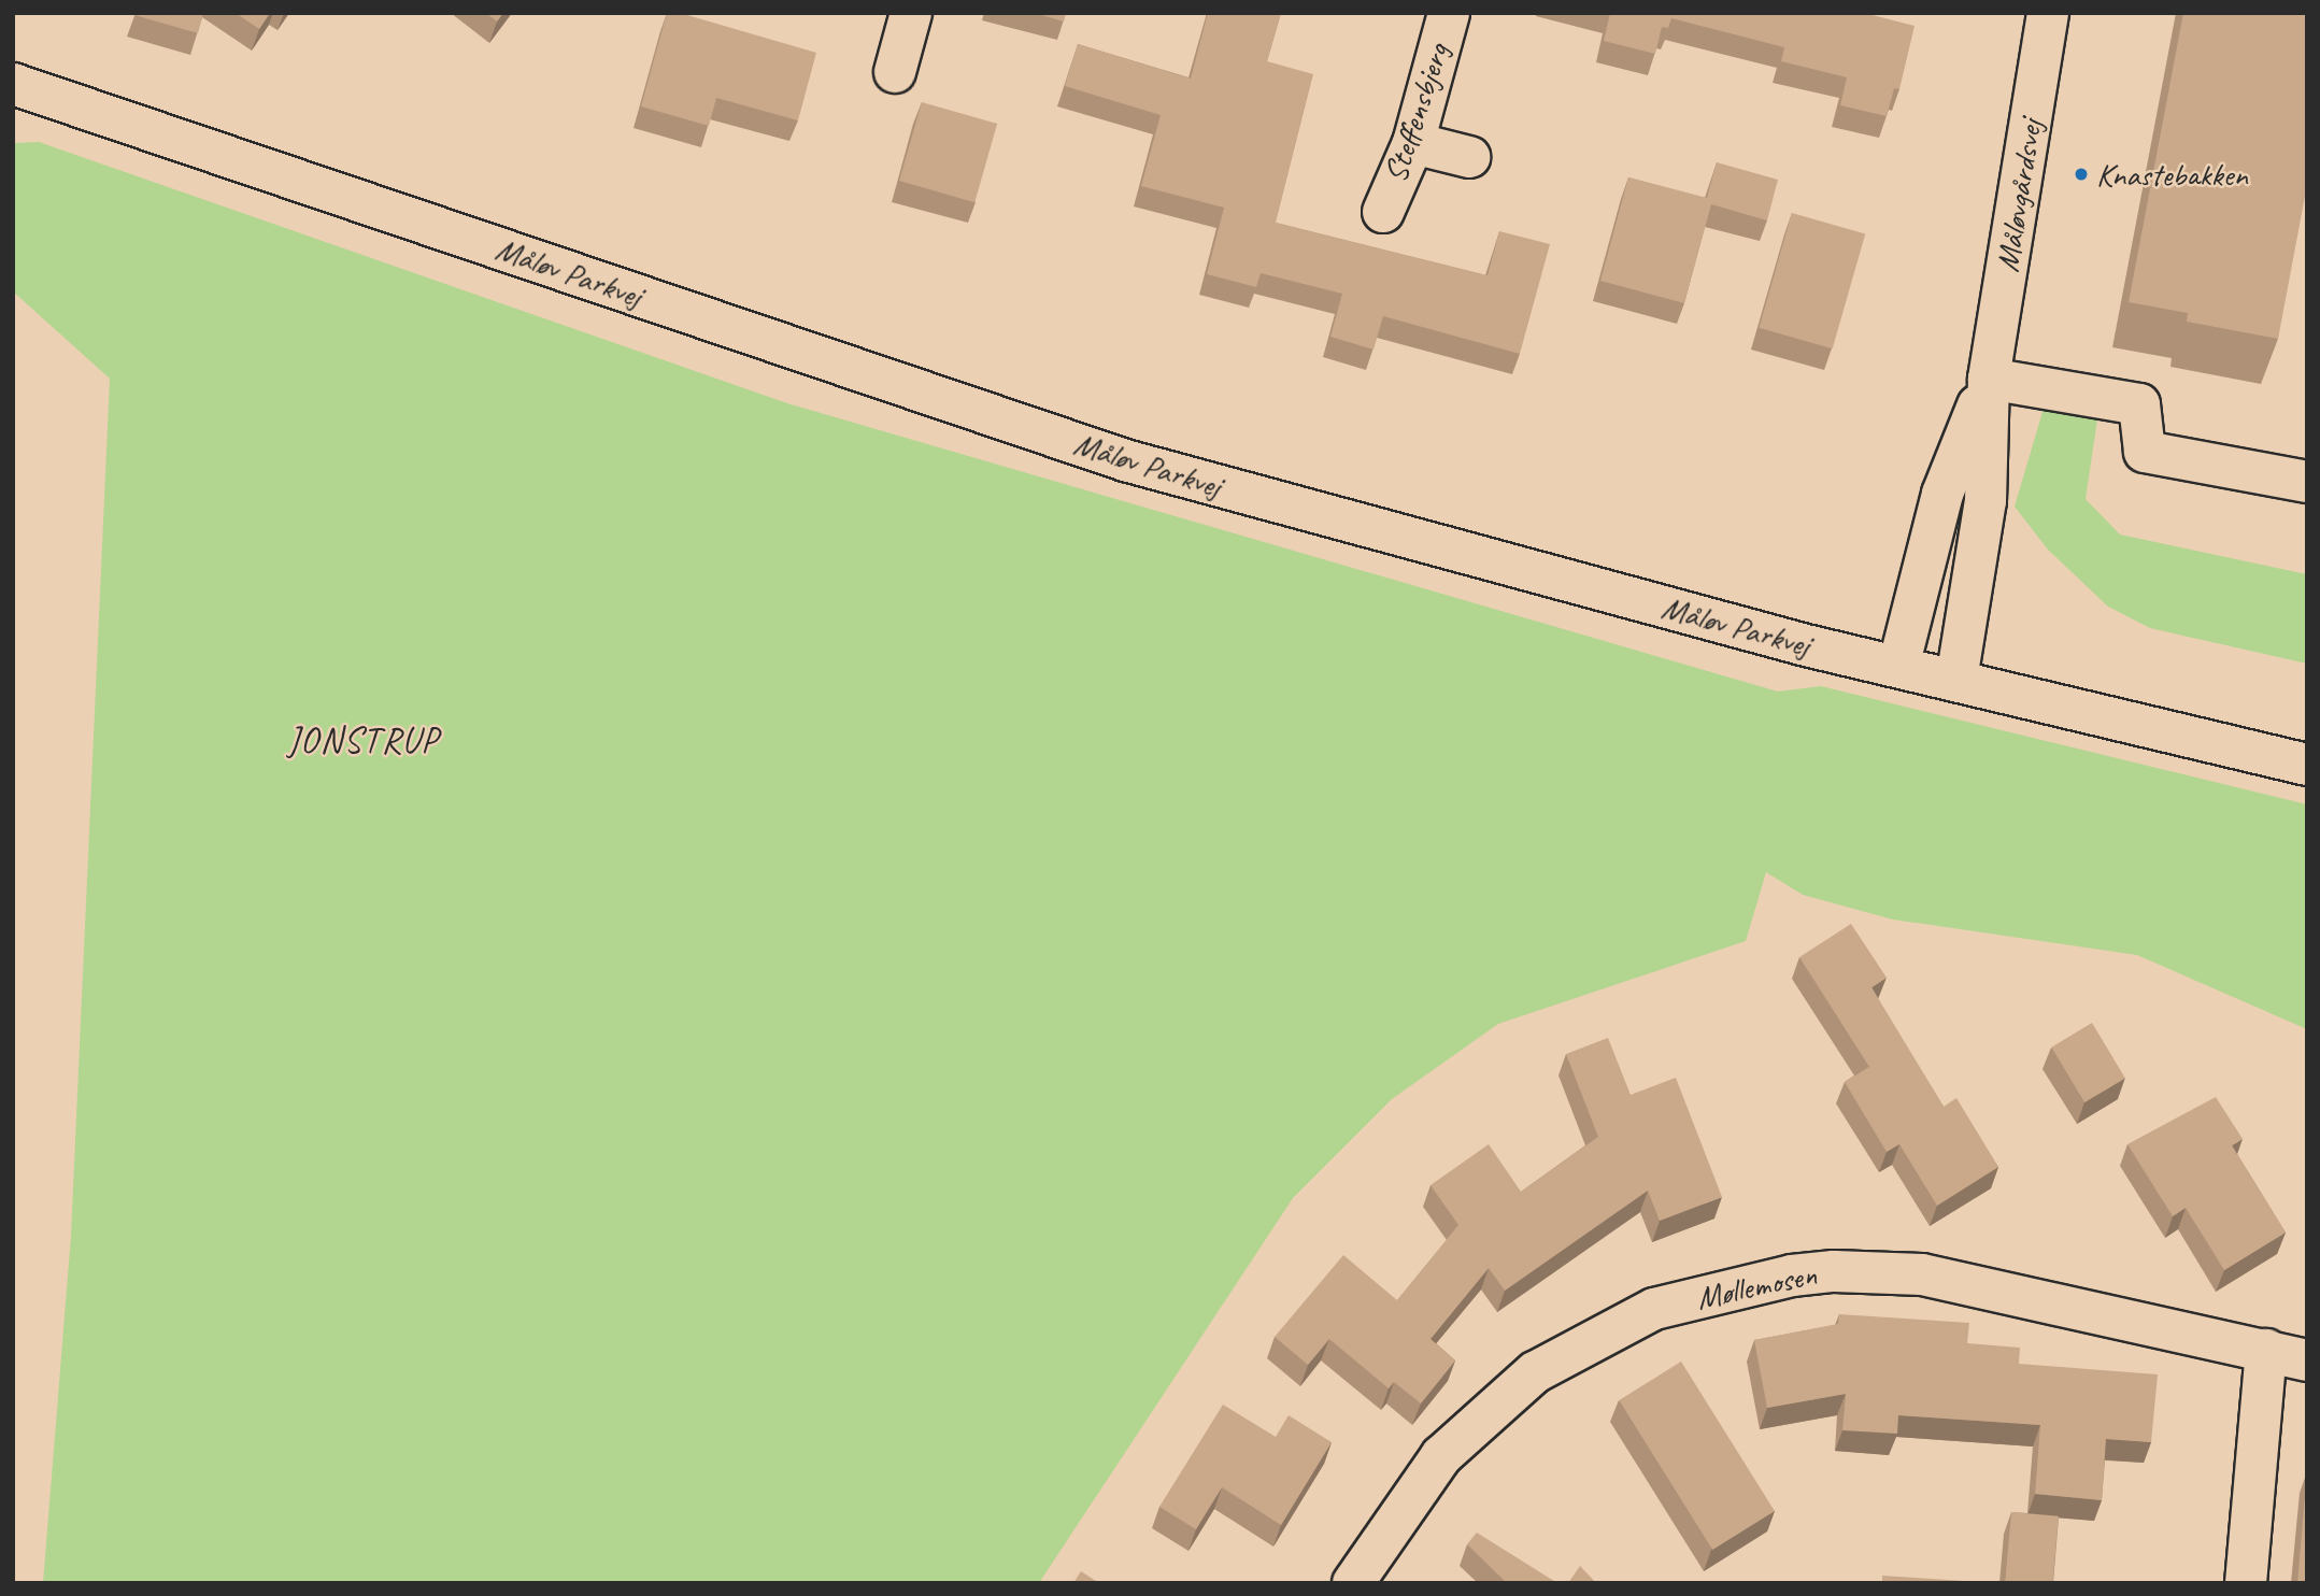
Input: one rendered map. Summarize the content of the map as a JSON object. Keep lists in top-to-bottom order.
{
  "streets": {
    "street": [
      "Steffensbjerg",
      "Måløvgårdsvej",
      "Måløv Parkvej",
      "Møllemosen"
    ]
  },
  "crossings": [
    ["Måløvgårdsvej", "Måløv Parkvej"]
  ],
  "districts": ["JONSTRUP"],
  "places": ["Knastebakken"]
}
